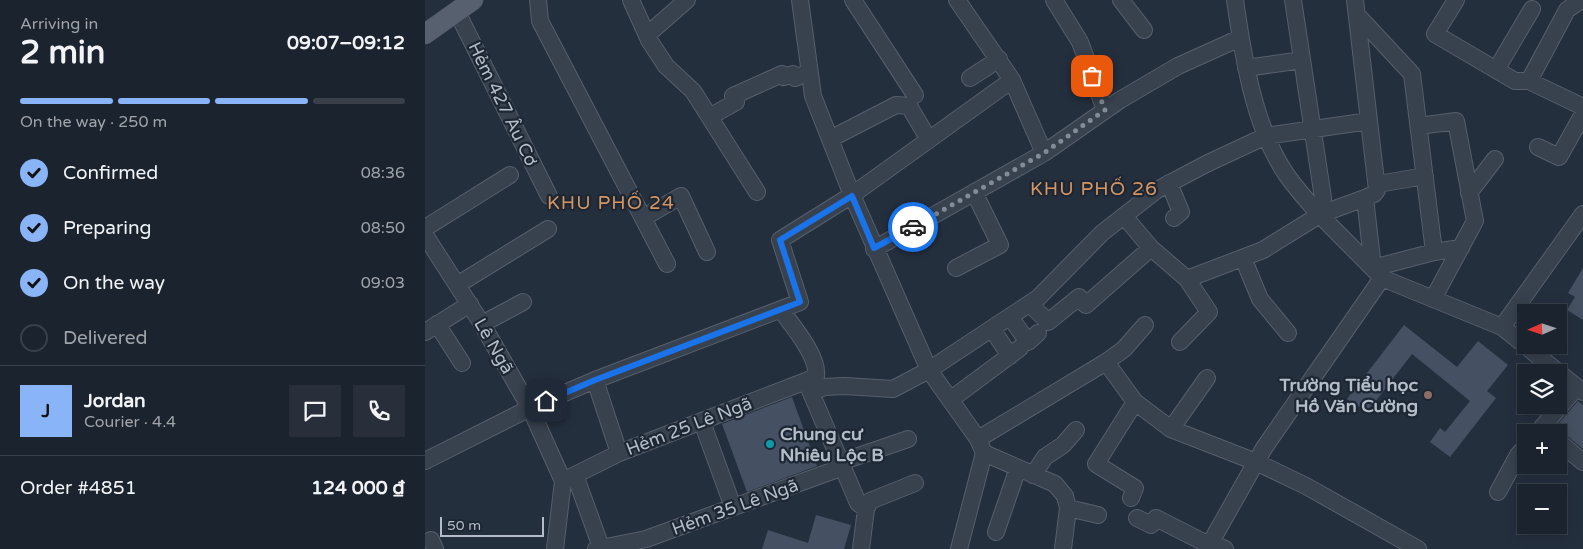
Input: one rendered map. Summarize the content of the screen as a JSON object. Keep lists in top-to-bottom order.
{
  "streets": {
    "street": [
      "Hẻm 427 Âu Cơ",
      "Lê Ngã",
      "Hẻm 25 Lê Ngã",
      "Hẻm 35 Lê Ngã"
    ]
  },
  "crossings": [
    ["Lê Ngã", "Hẻm 25 Lê Ngã"],
    ["Lê Ngã", "Hẻm 35 Lê Ngã"]
  ],
  "districts": ["KHU PHỐ 26", "KHU PHỐ 24"],
  "places": ["Trường Tiểu học Hồ Văn Cường", "Chung cư Nhiêu Lộc B"],
  "scale_bar": "50 m",
  "north": "left",
  "page": {
    "heading": ["2 min", "Arriving in", "09:07–09:12"],
    "panel": [
      "Jordan",
      "Courier · 4.4",
      "Order #4851",
      "124 000 ₫"
    ],
    "bar": "On the way · 250 m",
    "list": [
      ["Confirmed", "08:36"],
      ["Preparing", "08:50"],
      ["On the way", "09:03"],
      "Delivered"
    ],
    "map_buttons": ["+", "−"],
    "round": "J",
    "scale": "50 m"
  }
}
